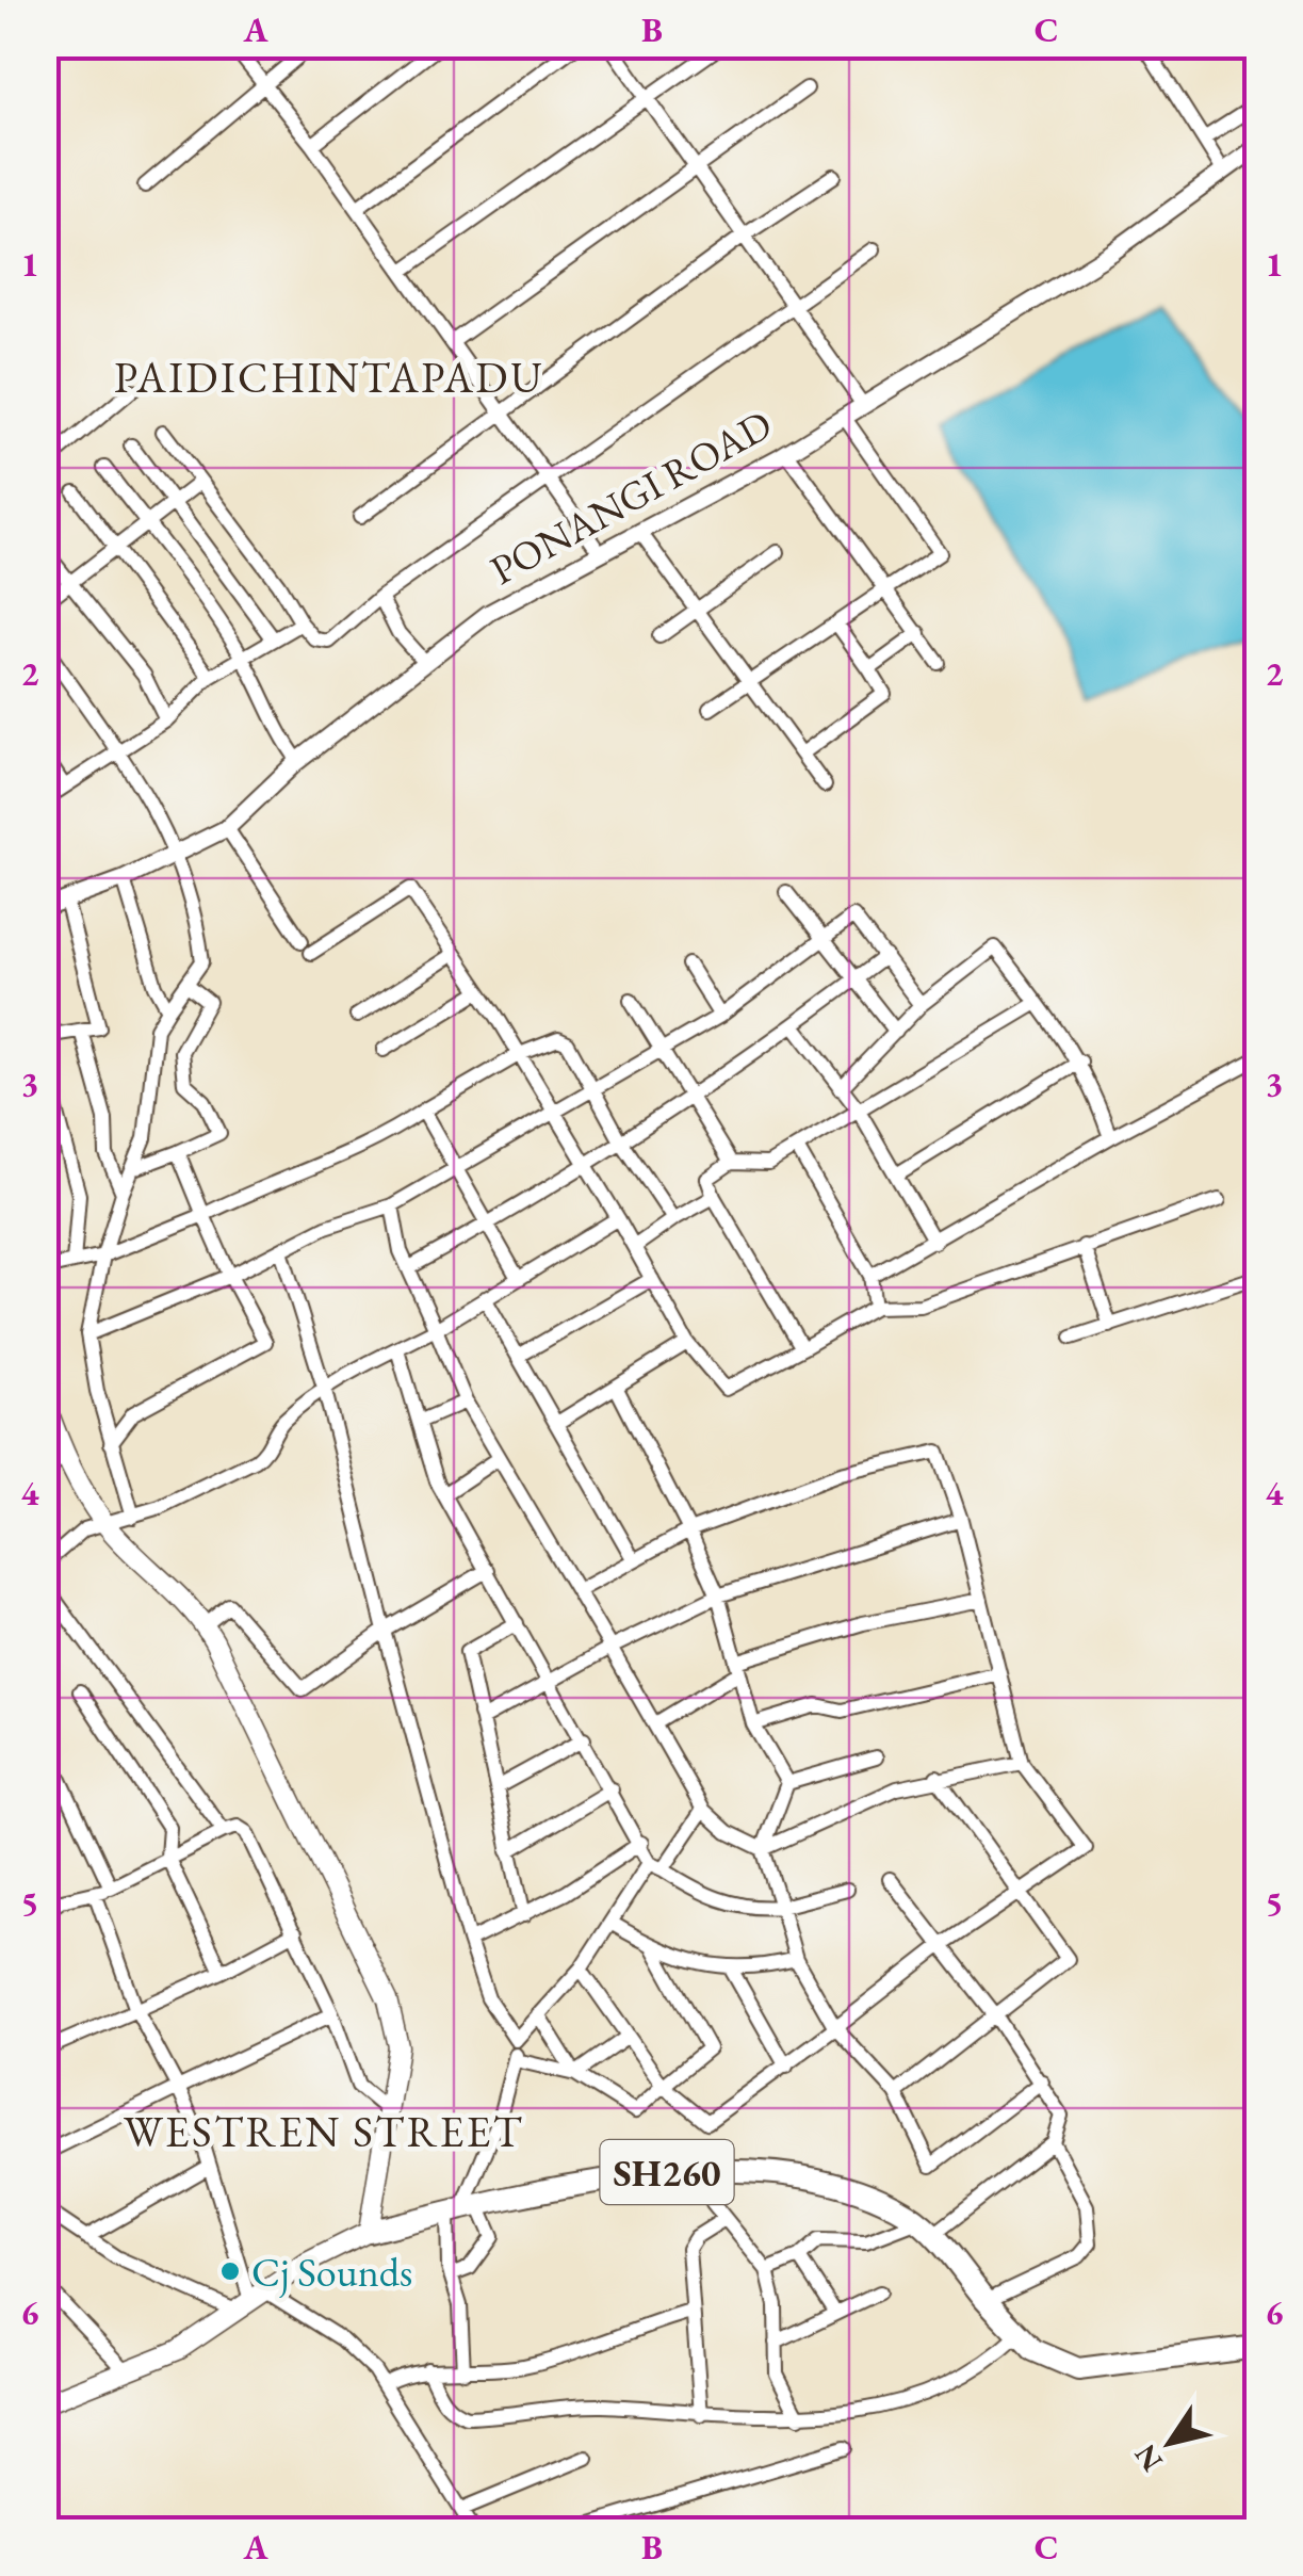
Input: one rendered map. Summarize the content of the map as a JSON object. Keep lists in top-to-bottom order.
{
  "streets": {
    "main road": ["SH260"],
    "street": ["PONANGI ROAD"]
  },
  "districts": ["PAIDICHINTAPADU", "WESTREN STREET"],
  "places": ["Cj Sounds"],
  "north": "bottom left",
  "grid": {
    "columns": ["A", "B", "C"],
    "rows": [
      "1",
      "2",
      "3",
      "4",
      "5",
      "6"
    ]
  }
}
